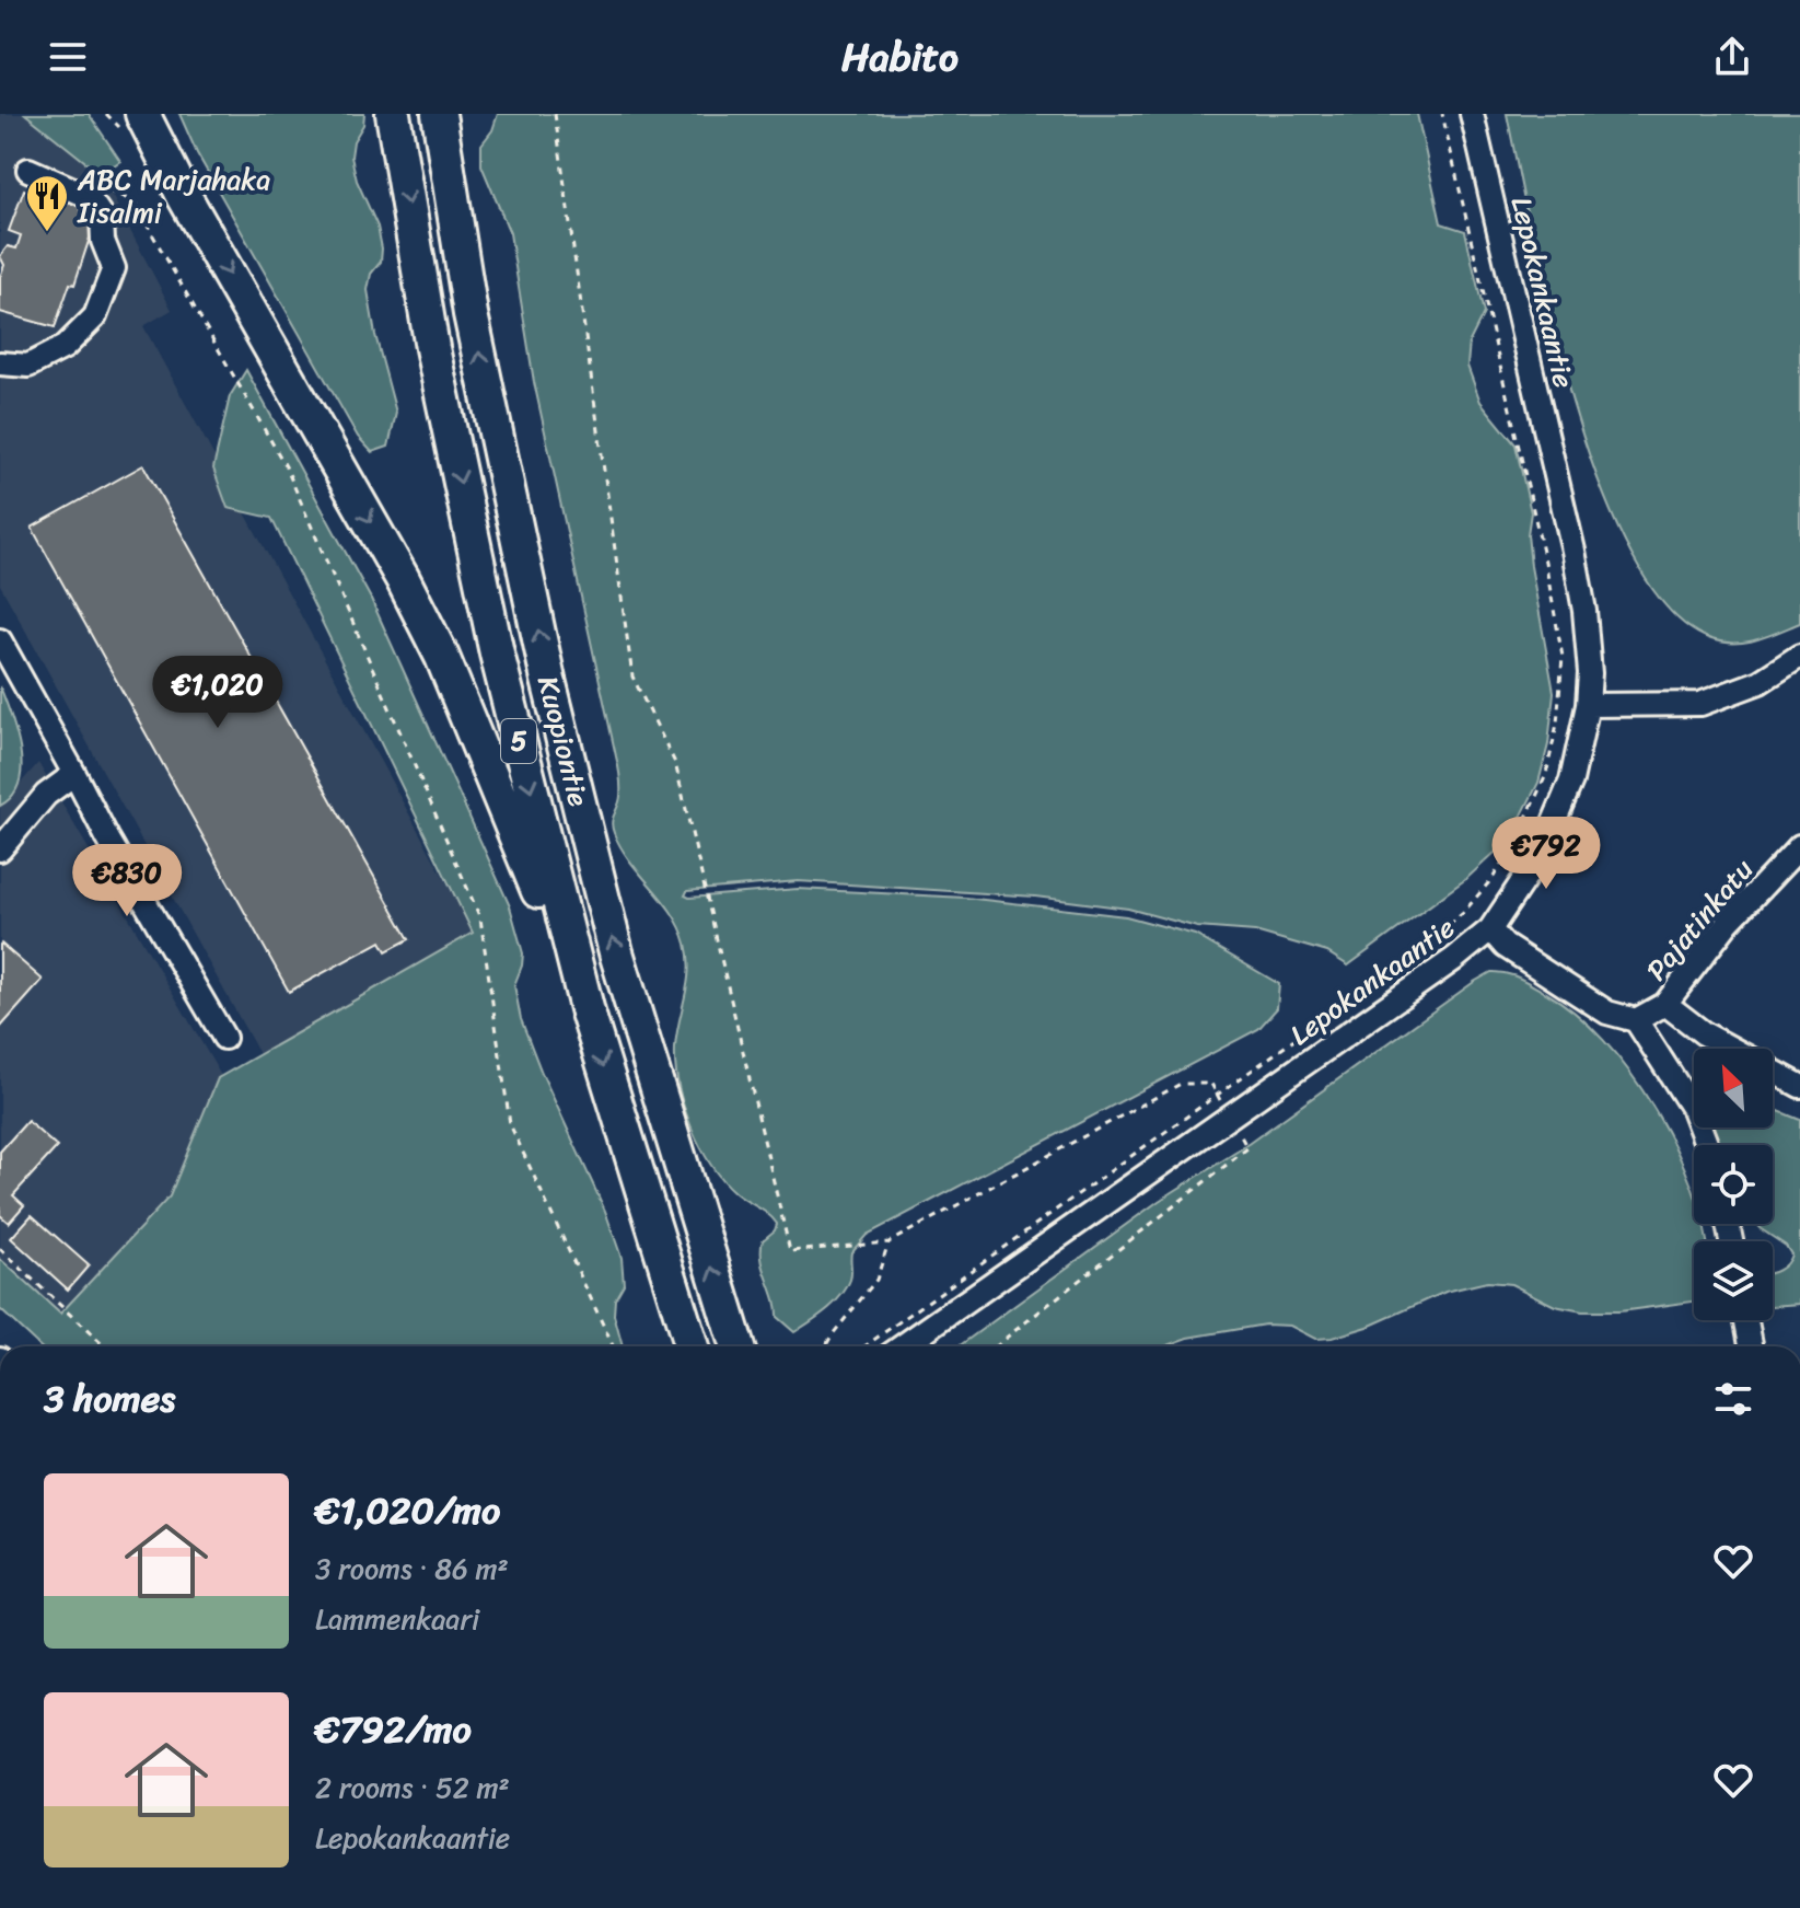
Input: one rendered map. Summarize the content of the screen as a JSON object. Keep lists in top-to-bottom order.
{
  "streets": {
    "highway": ["5", "Kuopiontie"],
    "street": ["Lepokankaantie", "Pajatinkatu"]
  },
  "places": {
    "restaurant": ["ABC Marjahaka Iisalmi"]
  },
  "north": "top left",
  "page": {
    "header": "Habito",
    "price": ["€1,020", "€792", "€830"],
    "heading": "3 homes",
    "list": [
      {
        "name": "€1,020/mo",
        "note": "3 rooms · 86 m² · Lammenkaari"
      },
      {
        "name": "€792/mo",
        "note": "2 rooms · 52 m² · Lepokankaantie"
      }
    ]
  }
}
